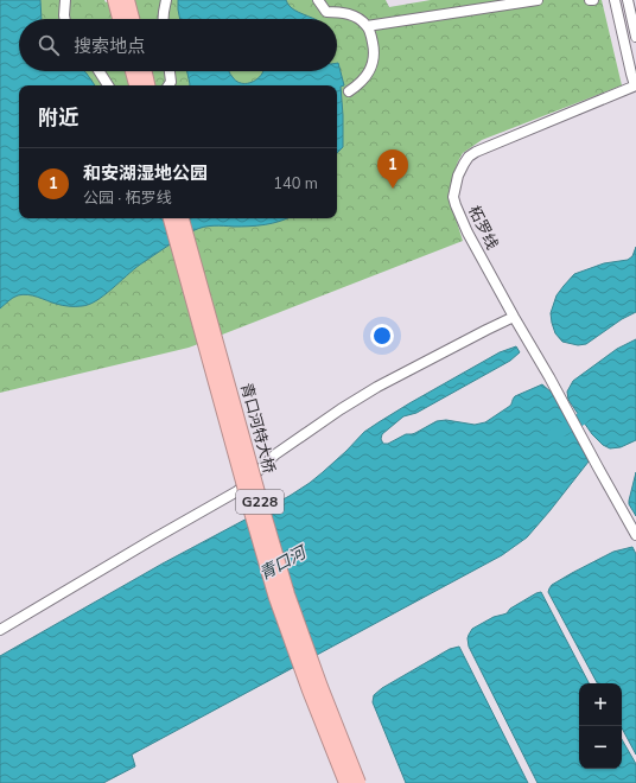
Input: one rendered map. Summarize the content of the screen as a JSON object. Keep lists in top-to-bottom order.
{
  "streets": {
    "highway": ["青口河特大桥", "G228"],
    "street": ["柘罗线"]
  },
  "water": ["青口河"],
  "page": {
    "search": "搜索地点",
    "heading": "附近",
    "list": [
      {
        "mark": "1",
        "name": "和安湖湿地公园",
        "note": "公园 · 柘罗线",
        "value": "140 m"
      }
    ],
    "pins": "1",
    "map_buttons": ["+", "−"]
  }
}
